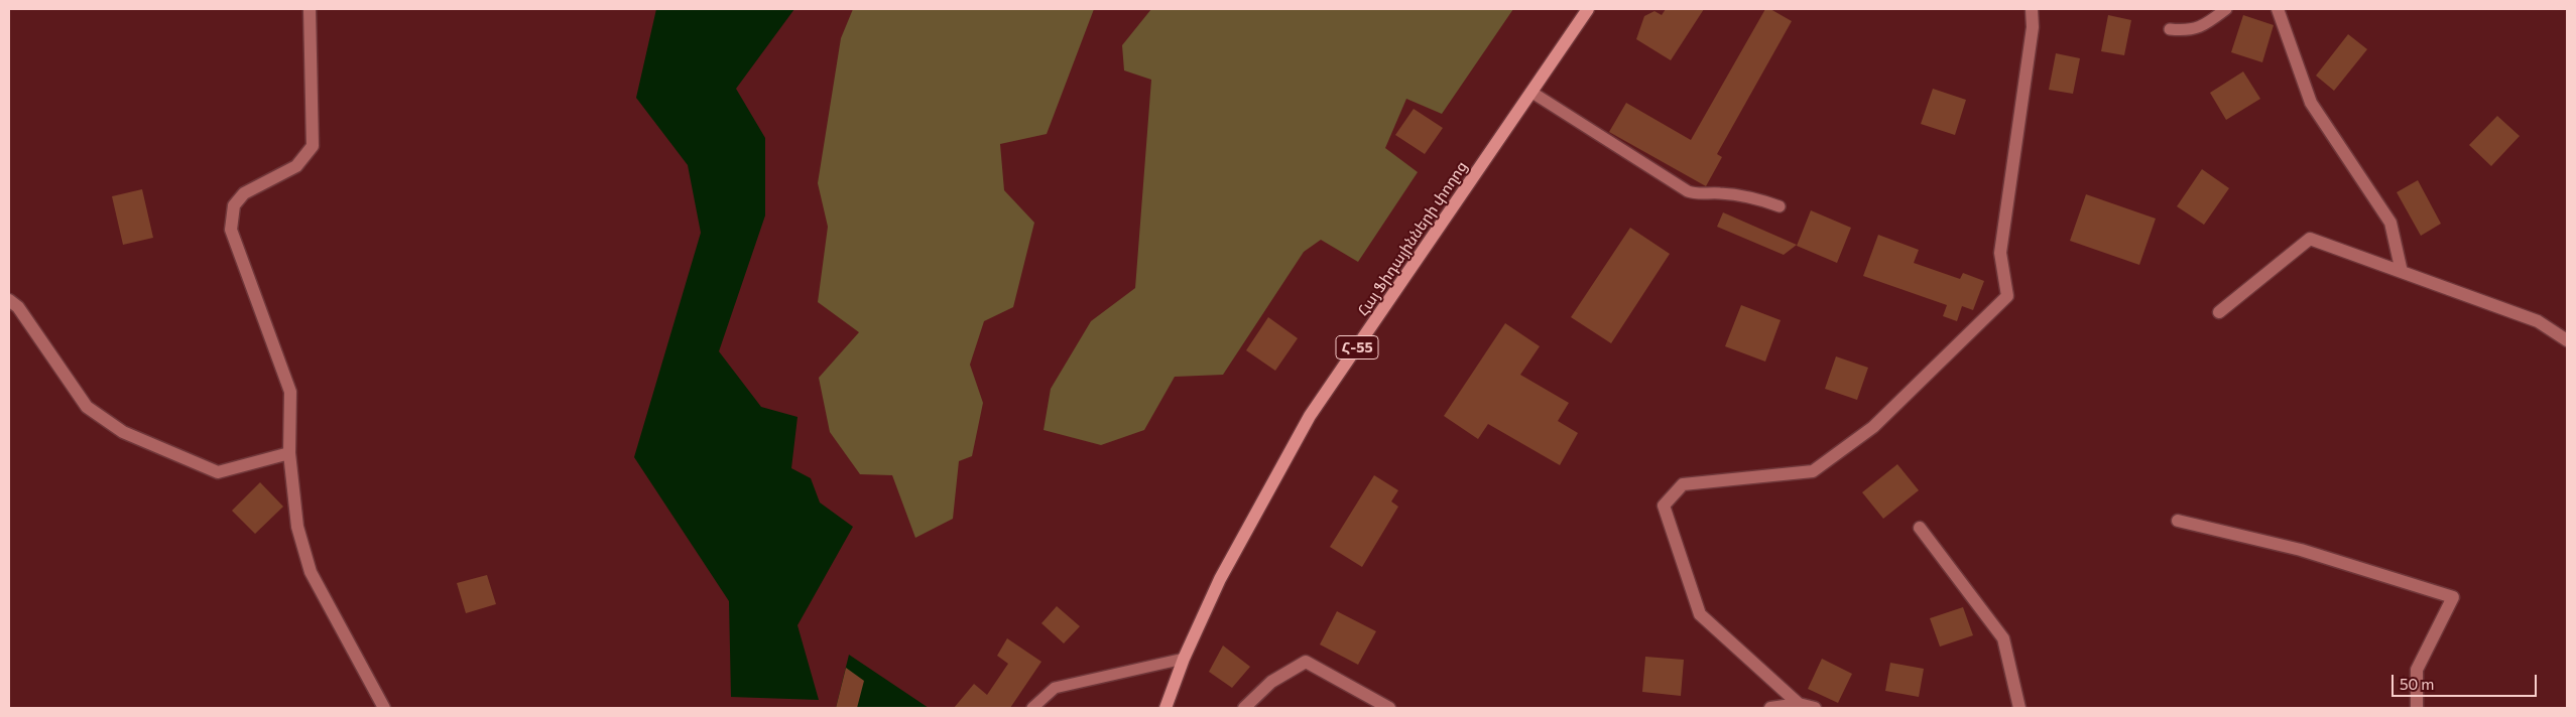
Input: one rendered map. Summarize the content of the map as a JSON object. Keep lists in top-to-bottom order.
{
  "streets": {
    "main road": ["Հայ Ֆիդայինների փողոց", "Հ-55"]
  },
  "scale_bar": "50 m"
}
